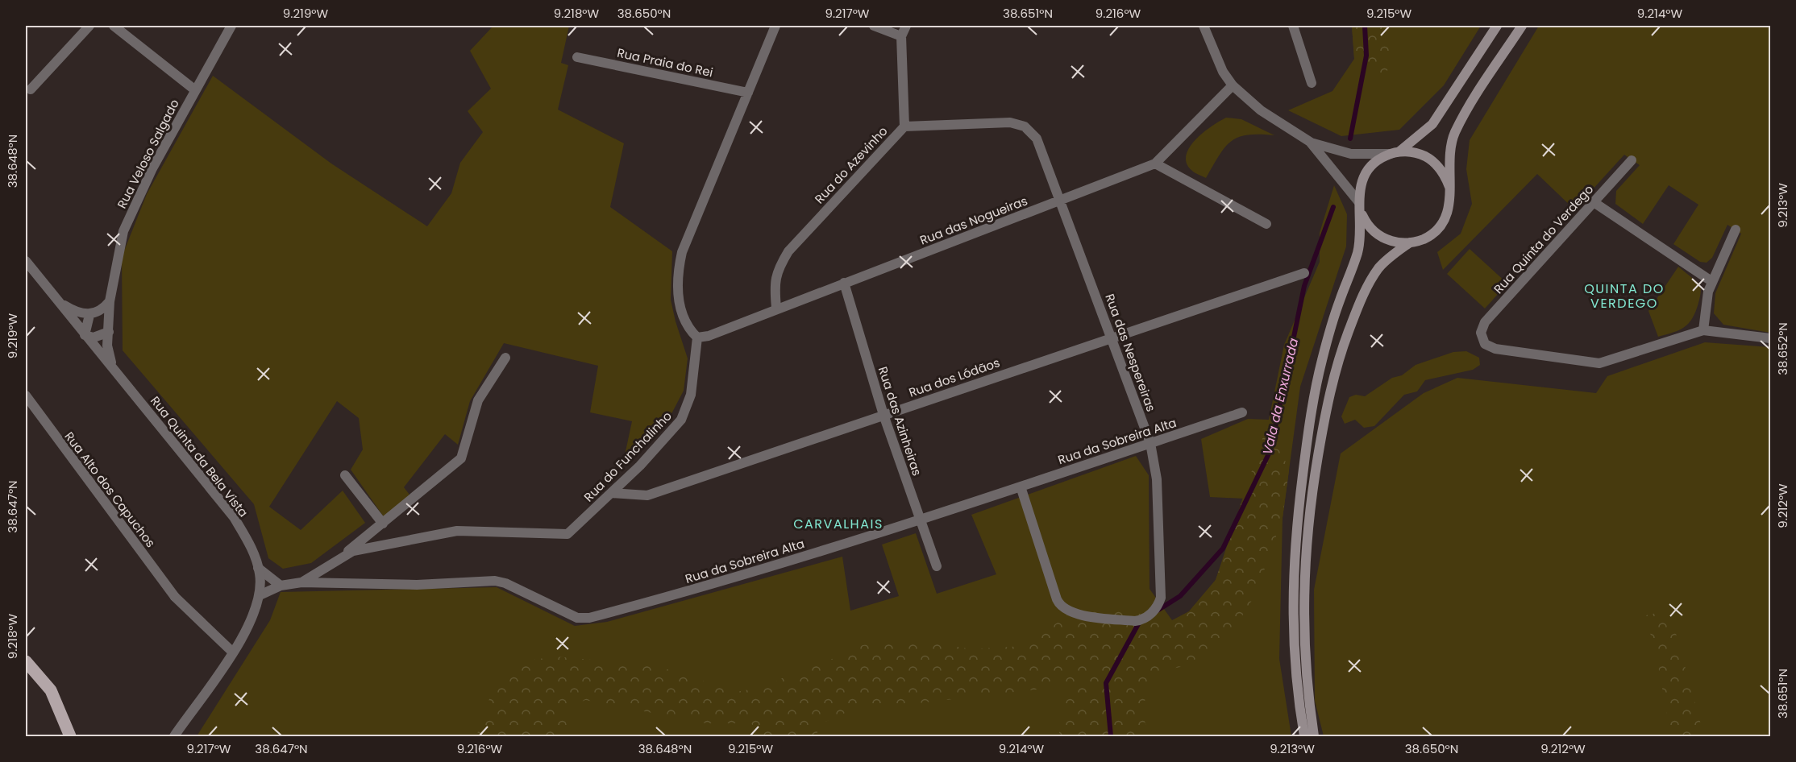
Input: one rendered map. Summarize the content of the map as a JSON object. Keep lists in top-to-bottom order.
{
  "streets": {
    "street": [
      "Rua Praia do Rei",
      "Rua Veloso Salgado",
      "Rua do Azevinho",
      "Rua das Nogueiras",
      "Rua Quinta do Verdego",
      "Rua das Nespereiras",
      "Rua dos Lódãos",
      "Rua das Azinheiras",
      "Rua da Sobreira Alta",
      "Rua Quinta da Bela Vista",
      "Rua do Funchalinho",
      "Rua Alto dos Capuchos"
    ]
  },
  "crossings": [
    ["Rua Veloso Salgado", "Rua Quinta da Bela Vista"],
    ["Rua do Azevinho", "Rua das Nogueiras"],
    ["Rua do Azevinho", "Rua das Nespereiras"],
    ["Rua das Nogueiras", "Rua das Nespereiras"],
    ["Rua das Nogueiras", "Rua das Azinheiras"],
    ["Rua das Nogueiras", "Rua do Funchalinho"],
    ["Rua das Nespereiras", "Rua dos Lódãos"],
    ["Rua das Nespereiras", "Rua da Sobreira Alta"],
    ["Rua dos Lódãos", "Rua das Azinheiras"],
    ["Rua dos Lódãos", "Rua do Funchalinho"],
    ["Rua das Azinheiras", "Rua da Sobreira Alta"],
    ["Rua da Sobreira Alta", "Rua do Funchalinho"],
    ["Rua Quinta da Bela Vista", "Rua do Funchalinho"],
    ["Rua Quinta da Bela Vista", "Rua Alto dos Capuchos"]
  ],
  "districts": ["QUINTA DO VERDEGO", "CARVALHAIS"],
  "water": ["Vala da Enxurrada"],
  "coordinates": [
    "9.219°W",
    "9.218°W",
    "38.650°N",
    "9.217°W",
    "38.651°N",
    "9.216°W",
    "9.215°W",
    "9.214°W",
    "38.648°N",
    "9.213°W",
    "38.652°N",
    "9.212°W",
    "38.647°N"
  ]
}
